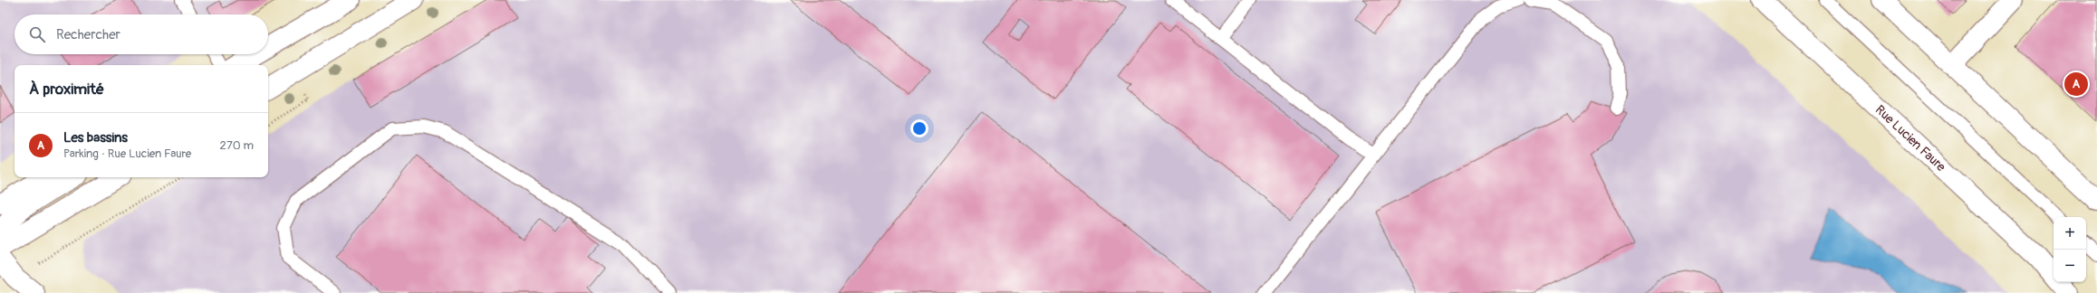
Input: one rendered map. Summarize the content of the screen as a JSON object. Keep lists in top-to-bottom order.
{
  "streets": {
    "main road": ["Rue Lucien Faure"]
  },
  "page": {
    "search": "Rechercher",
    "heading": "À proximité",
    "pins": "A",
    "list": [
      {
        "mark": "A",
        "name": "Les bassins",
        "note": "Parking · Rue Lucien Faure",
        "value": "270 m"
      }
    ],
    "map_buttons": ["+", "−"]
  }
}
